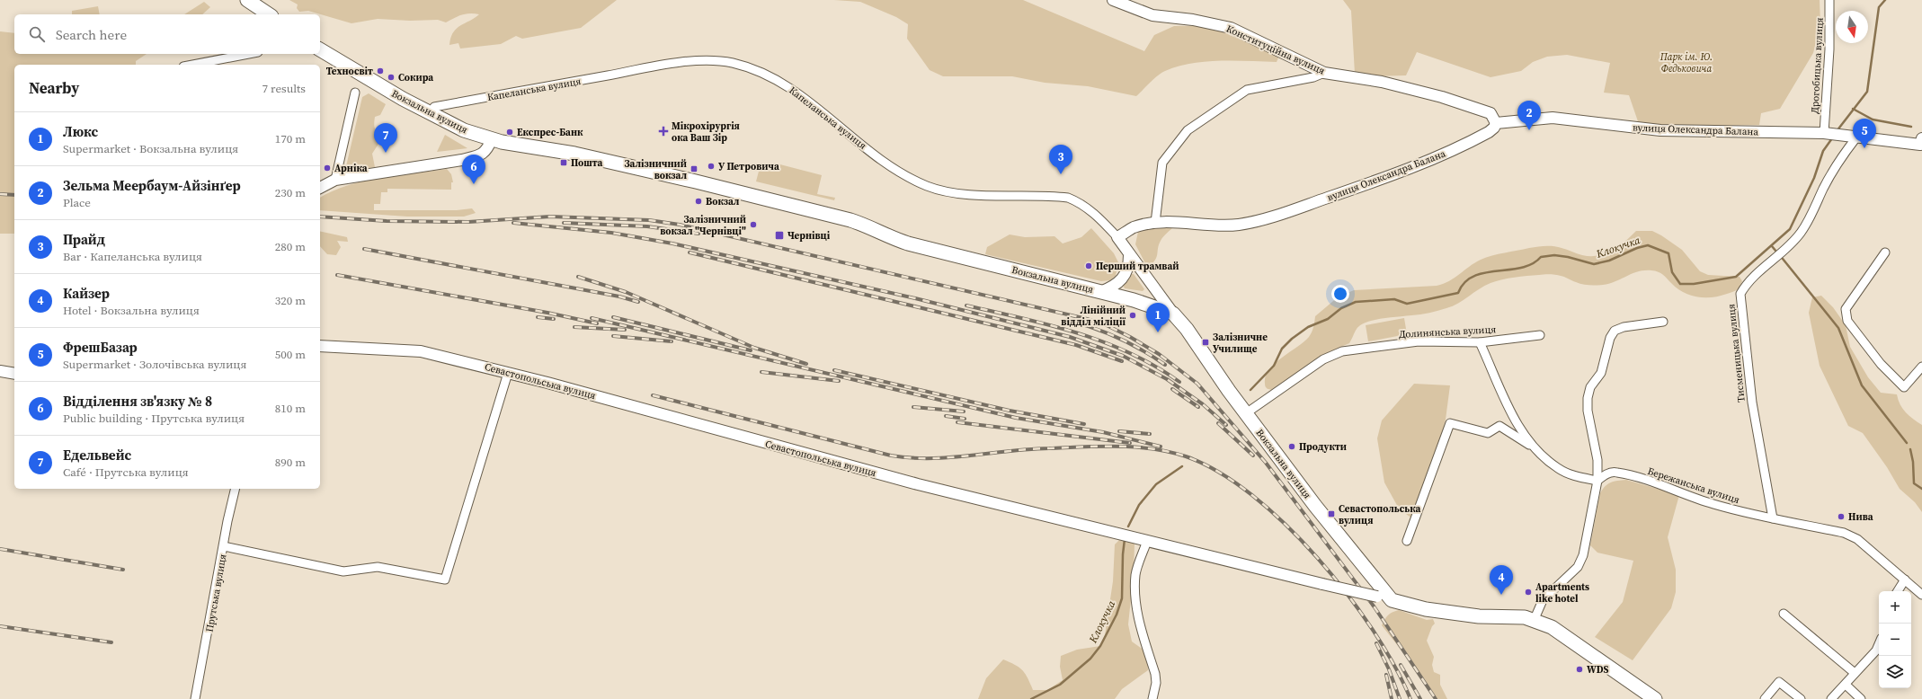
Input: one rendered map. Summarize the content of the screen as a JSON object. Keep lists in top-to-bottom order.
{
  "streets": {
    "main road": ["Вокзальна вулиця"],
    "street": [
      "Конституційна вулиця",
      "Дрогобицька вулиця",
      "Капеланська вулиця",
      "вулиця Олександра Балана",
      "Долинянська вулиця",
      "Тисменицька вулиця",
      "Севастопольська вулиця",
      "Бережанська вулиця",
      "Прутська вулиця"
    ]
  },
  "crossings": [
    ["Конституційна вулиця", "вулиця Олександра Балана"],
    ["Дрогобицька вулиця", "вулиця Олександра Балана"],
    ["Капеланська вулиця", "Вокзальна вулиця"],
    ["Капеланська вулиця", "вулиця Олександра Балана"],
    ["Вокзальна вулиця", "Долинянська вулиця"],
    ["Вокзальна вулиця", "Севастопольська вулиця"],
    ["вулиця Олександра Балана", "Тисменицька вулиця"],
    ["Тисменицька вулиця", "Бережанська вулиця"]
  ],
  "water": ["Клокучка"],
  "parks": ["Парк ім. Ю. Федьковича"],
  "places": {
    "other": [
      "Техносвіт",
      "Сокира",
      "Eкспрес-Банк",
      "У Петровича",
      "Арніка",
      "Вокзал",
      "Залізничний вокзал \"Чернівці\"",
      "Перший трамвай",
      "Лінійний відділ міліції",
      "Продукти",
      "Нива",
      "Apartments like hotel",
      "WDS"
    ],
    "health": ["Мікрохірургія ока Ваш Зір"],
    "transit": [
      "Пошта",
      "Залізничний вокзал",
      "Чернівці",
      "Залізничне Училище",
      "Севастопольська вулиця"
    ]
  },
  "north": "bottom",
  "page": {
    "search": "Search here",
    "heading": ["Nearby", "7 results"],
    "pins": [
      "2",
      "5",
      "7",
      "3",
      "6",
      "1",
      "4"
    ],
    "list": [
      {
        "mark": "1",
        "name": "Люкс",
        "note": "Supermarket · Вокзальна вулиця",
        "value": "170 m"
      },
      {
        "mark": "2",
        "name": "Зельма Меербаум-Айзінґер",
        "note": "Place",
        "value": "230 m"
      },
      {
        "mark": "3",
        "name": "Прайд",
        "note": "Bar · Капеланська вулиця",
        "value": "280 m"
      },
      {
        "mark": "4",
        "name": "Кайзер",
        "note": "Hotel · Вокзальна вулиця",
        "value": "320 m"
      },
      {
        "mark": "5",
        "name": "ФрешБазар",
        "note": "Supermarket · Золочівська вулиця",
        "value": "500 m"
      },
      {
        "mark": "6",
        "name": "Відділення зв'язку № 8",
        "note": "Public building · Прутська вулиця",
        "value": "810 m"
      },
      {
        "mark": "7",
        "name": "Едельвейс",
        "note": "Café · Прутська вулиця",
        "value": "890 m"
      }
    ],
    "map_buttons": ["+", "−"]
  }
}
